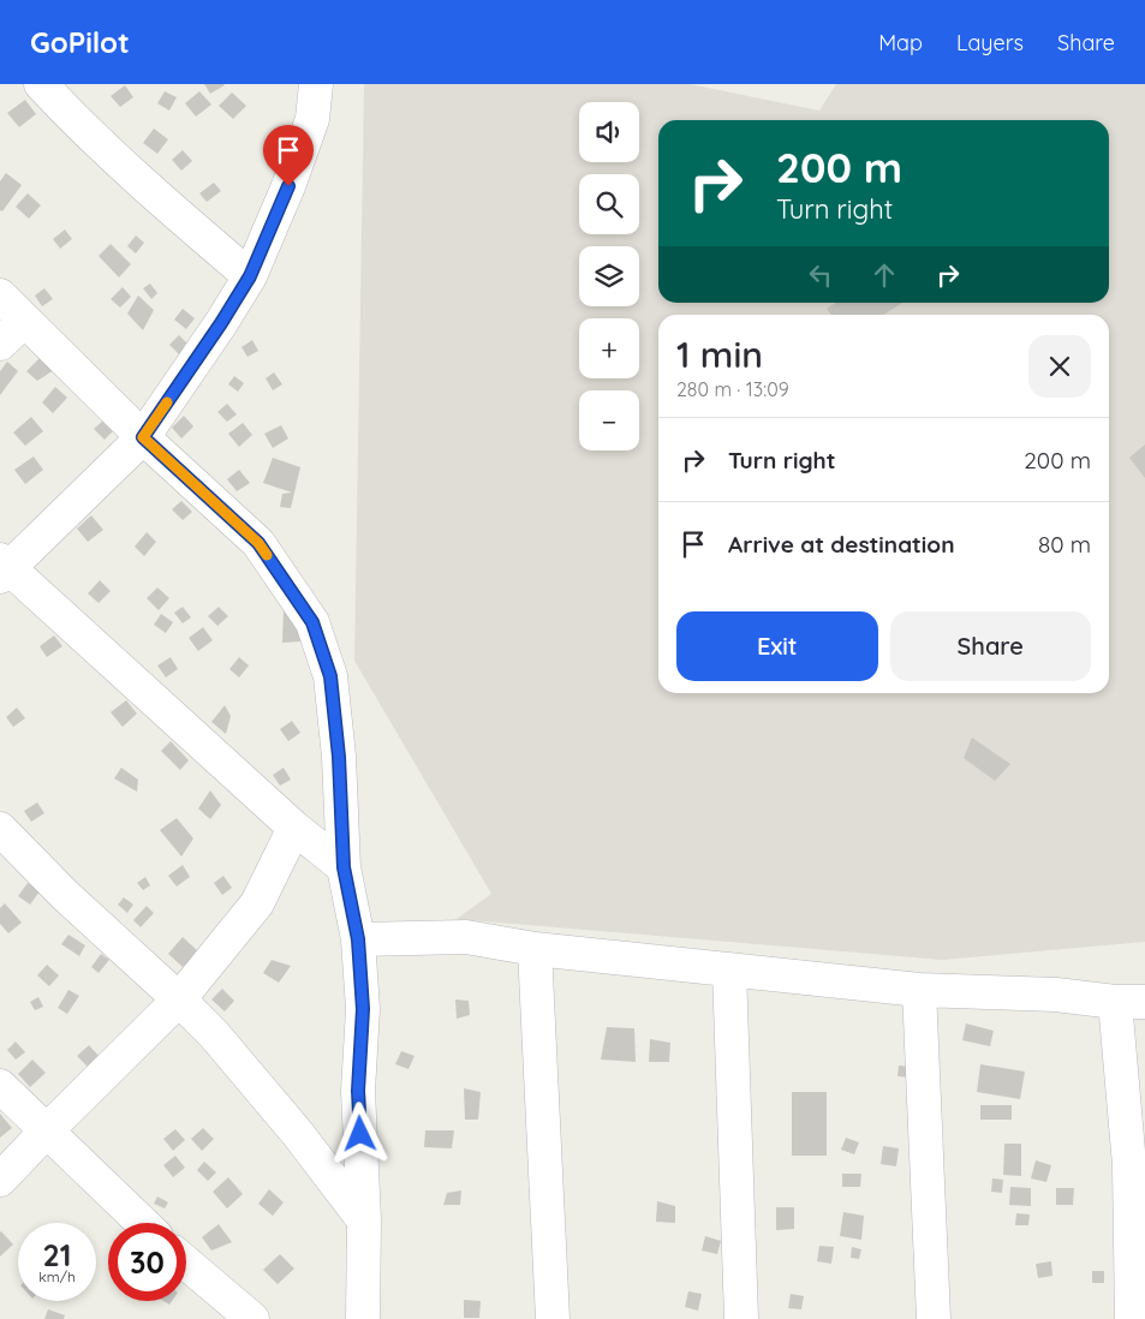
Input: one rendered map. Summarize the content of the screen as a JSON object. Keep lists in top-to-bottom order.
{
  "page": {
    "header": "GoPilot",
    "nav": ["Map", "Layers", "Share"],
    "map_buttons": ["+", "−"],
    "turn": ["200 m", "Turn right"],
    "heading": ["1 min", "280 m · 13:09"],
    "list": [
      {
        "name": "Turn right",
        "value": "200 m"
      },
      {
        "name": "Arrive at destination",
        "value": "80 m"
      }
    ],
    "buttons": ["Exit", "Share"],
    "speed": "21 km/h",
    "limit": "30"
  }
}
